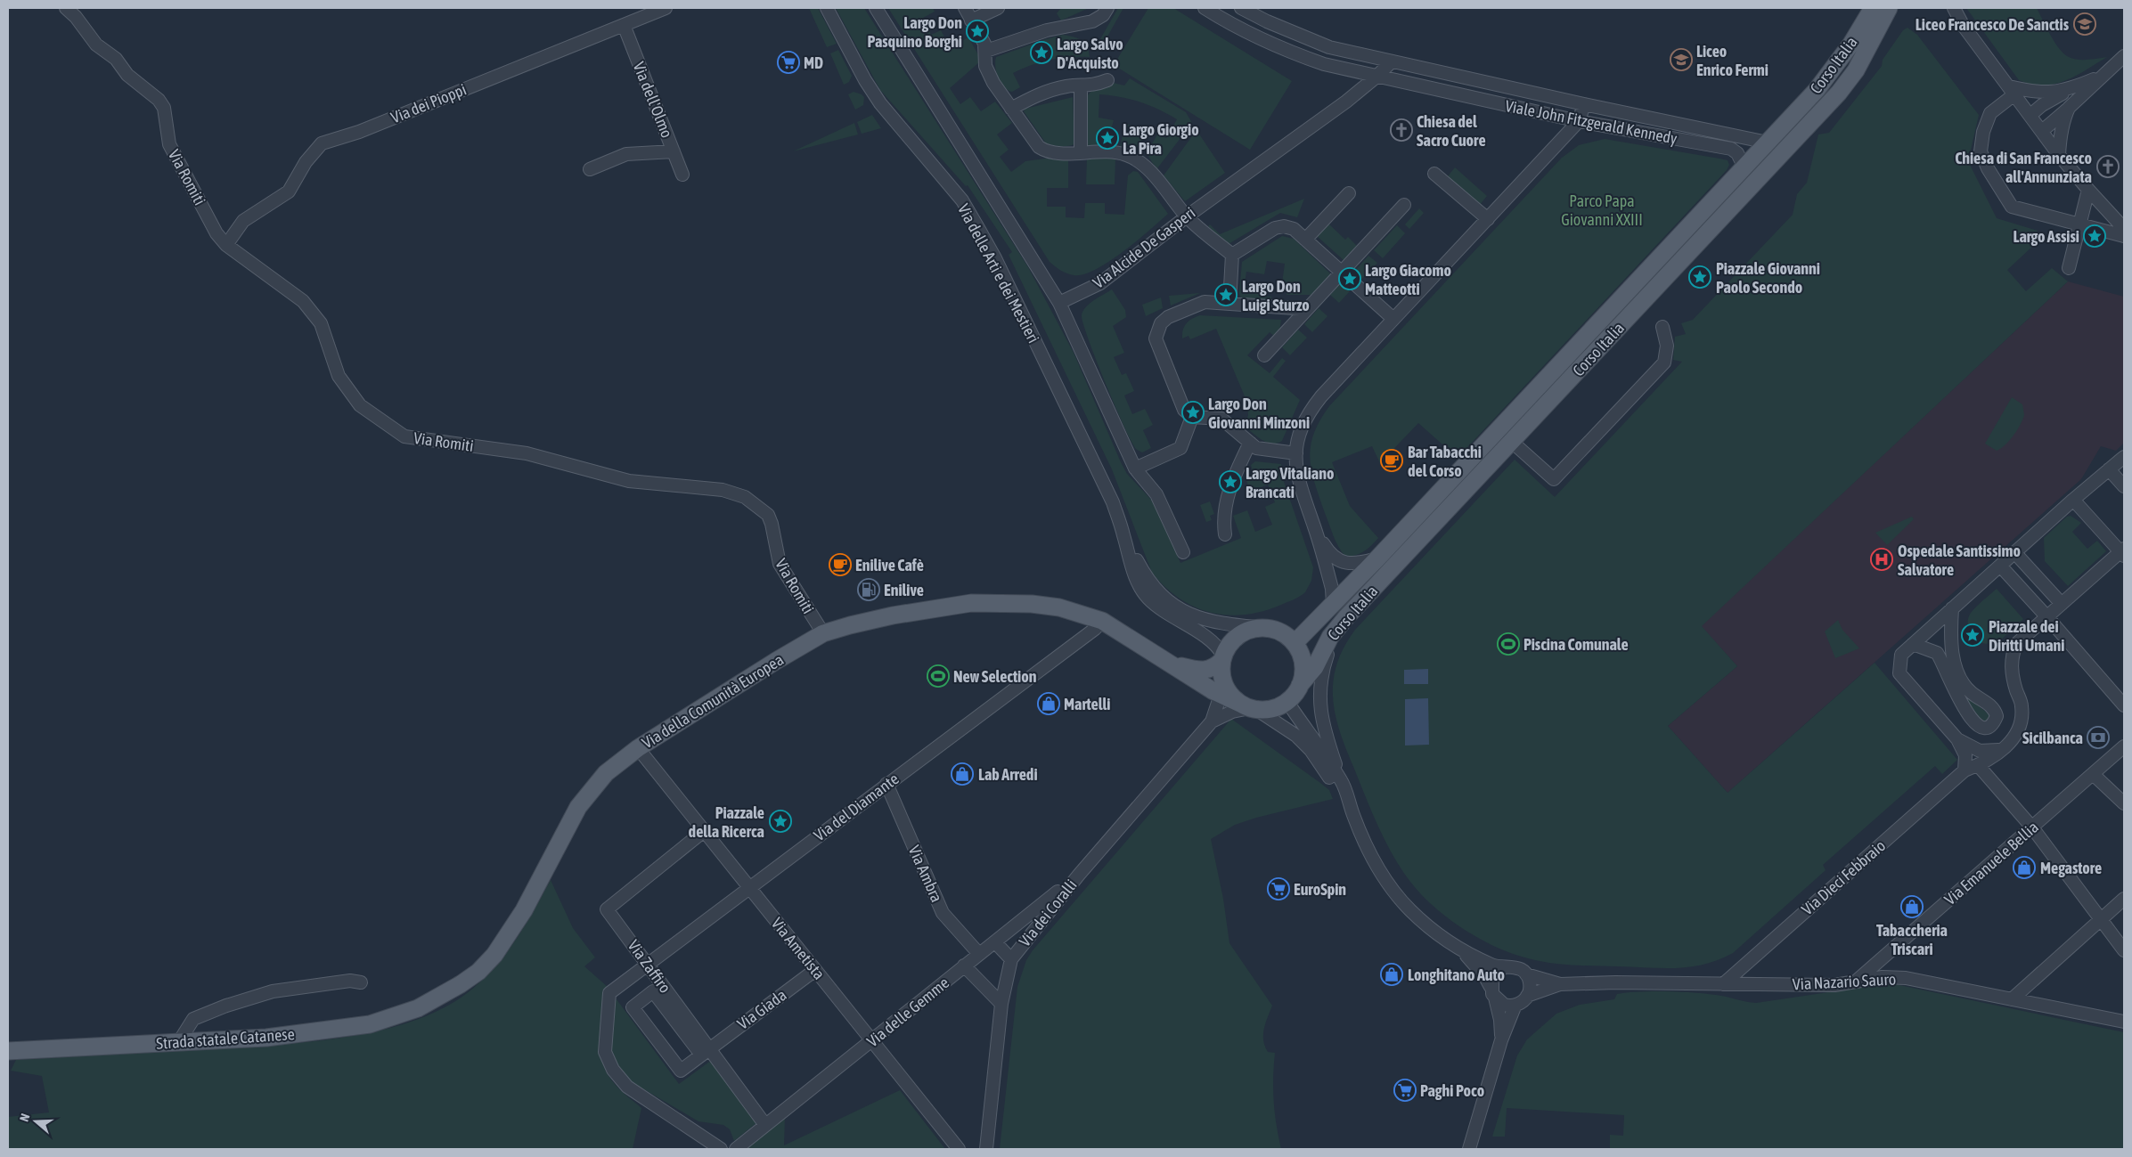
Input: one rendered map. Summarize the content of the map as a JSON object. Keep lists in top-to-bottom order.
{
  "streets": {
    "main road": ["Corso Italia", "Via della Comunità Europea", "Strada statale Catanese"],
    "street": [
      "Via dell'Olmo",
      "Via dei Pioppi",
      "Viale John Fitzgerald Kennedy",
      "Via Romiti",
      "Via Alcide De Gasperi",
      "Via delle Arti e dei Mestieri",
      "Via del Diamante",
      "Via Emanuele Bellia",
      "Via Ambra",
      "Via Dieci Febbraio",
      "Via dei Coralli",
      "Via Ametista",
      "Via Zaffiro",
      "Via Nazario Sauro",
      "Via Giada",
      "Via delle Gemme"
    ]
  },
  "crossings": [
    ["Corso Italia", "Viale John Fitzgerald Kennedy"],
    ["Via dell'Olmo", "Via dei Pioppi"],
    ["Via dei Pioppi", "Via Romiti"],
    ["Viale John Fitzgerald Kennedy", "Via Alcide De Gasperi"],
    ["Via Romiti", "Via della Comunità Europea"],
    ["Via della Comunità Europea", "Via del Diamante"],
    ["Via della Comunità Europea", "Via Ametista"],
    ["Via della Comunità Europea", "Strada statale Catanese"],
    ["Via del Diamante", "Via Ambra"],
    ["Via del Diamante", "Via Ametista"],
    ["Via del Diamante", "Via Zaffiro"],
    ["Via Emanuele Bellia", "Via Nazario Sauro"],
    ["Via Ambra", "Via delle Gemme"],
    ["Via Dieci Febbraio", "Via Nazario Sauro"],
    ["Via dei Coralli", "Via delle Gemme"],
    ["Via Ametista", "Via Zaffiro"],
    ["Via Ametista", "Via Giada"],
    ["Via Ametista", "Via delle Gemme"],
    ["Via Zaffiro", "Via Giada"],
    ["Via Zaffiro", "Via delle Gemme"]
  ],
  "parks": ["Parco Papa Giovanni XXIII"],
  "places": {
    "school or university": ["Liceo Francesco De Sanctis", "Liceo Enrico Fermi"],
    "place": [
      "Largo Don Pasquino Borghi",
      "Largo Salvo D'Acquisto",
      "Largo Giorgio La Pira",
      "Largo Assisi",
      "Piazzale Giovanni Paolo Secondo",
      "Largo Giacomo Matteotti",
      "Largo Don Luigi Sturzo",
      "Largo Don Giovanni Minzoni",
      "Largo Vitaliano Brancati",
      "Piazzale dei Diritti Umani",
      "Piazzale della Ricerca"
    ],
    "supermarket": ["MD", "EuroSpin", "Paghi Poco"],
    "church": ["Chiesa del Sacro Cuore", "Chiesa di San Francesco all'Annunziata"],
    "cafe": ["Bar Tabacchi del Corso", "Enilive Cafè"],
    "hospital": ["Ospedale Santissimo Salvatore"],
    "fuel station": ["Enilive"],
    "sports": ["Piscina Comunale", "New Selection"],
    "shop": [
      "Martelli",
      "Lab Arredi",
      "Megastore",
      "Tabaccheria Triscari",
      "Longhitano Auto"
    ],
    "bank": ["Sicilbanca"]
  },
  "north": "left"
}
